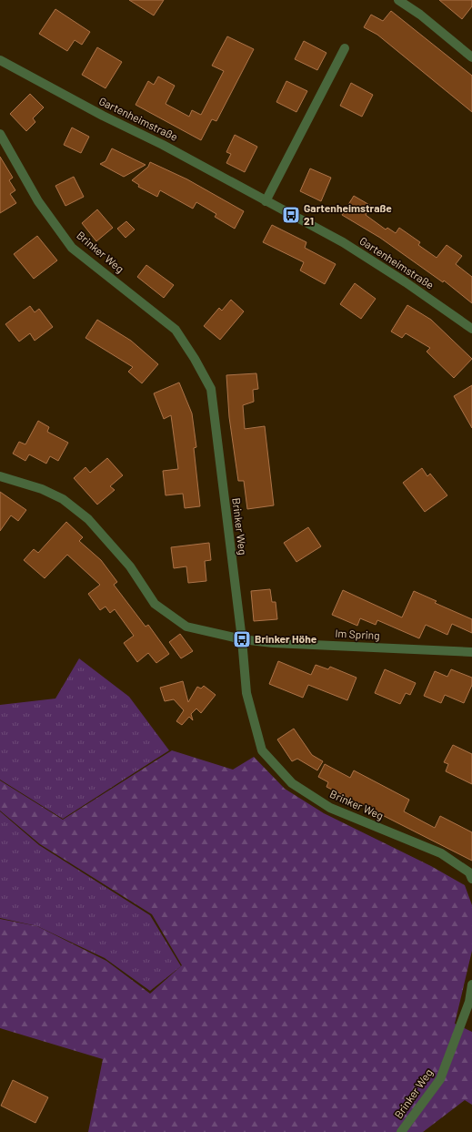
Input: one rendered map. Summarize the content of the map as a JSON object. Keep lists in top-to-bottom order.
{
  "streets": {
    "street": ["Gartenheimstraße", "Brinker Weg", "Im Spring"]
  },
  "crossings": [
    ["Brinker Weg", "Im Spring"]
  ],
  "places": {
    "bus stop": ["Gartenheimstraße 21", "Brinker Höhe"]
  }
}
